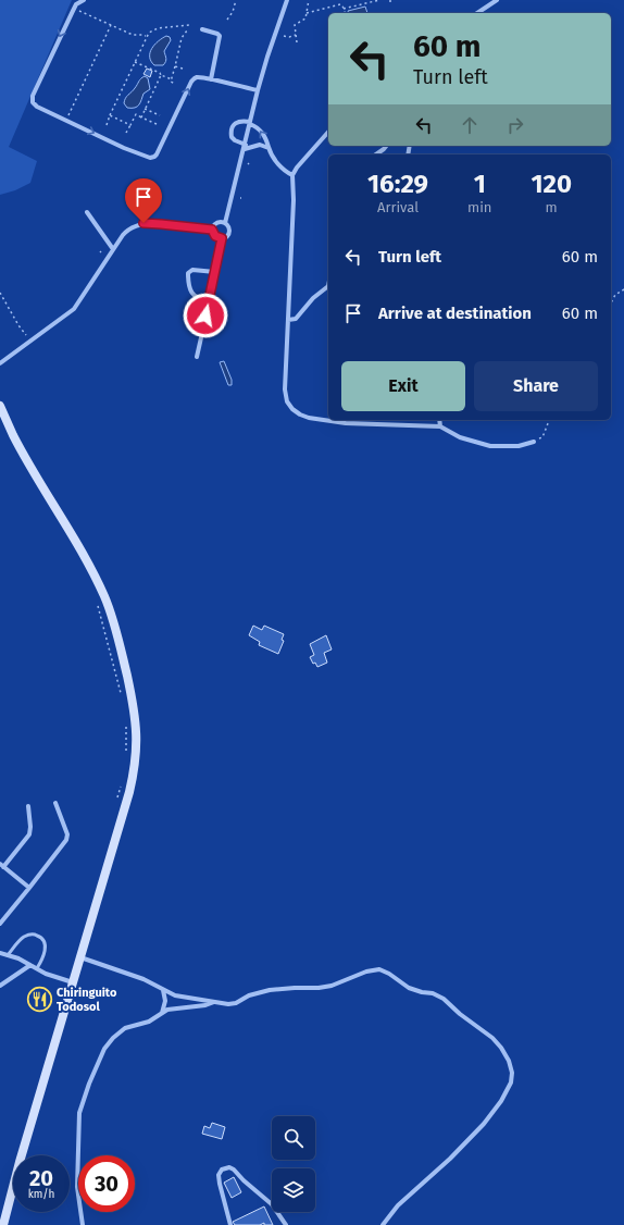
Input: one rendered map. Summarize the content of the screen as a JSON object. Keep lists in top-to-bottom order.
{
  "places": {
    "restaurant": ["Chiringuito Todosol"]
  },
  "page": {
    "turn": ["60 m", "Turn left"],
    "eta": [
      "16:29",
      "Arrival",
      "1",
      "min",
      "120",
      "m"
    ],
    "list": [
      {
        "name": "Turn left",
        "value": "60 m"
      },
      {
        "name": "Arrive at destination",
        "value": "60 m"
      }
    ],
    "buttons": ["Exit", "Share"],
    "speed": "20 km/h",
    "limit": "30"
  }
}
